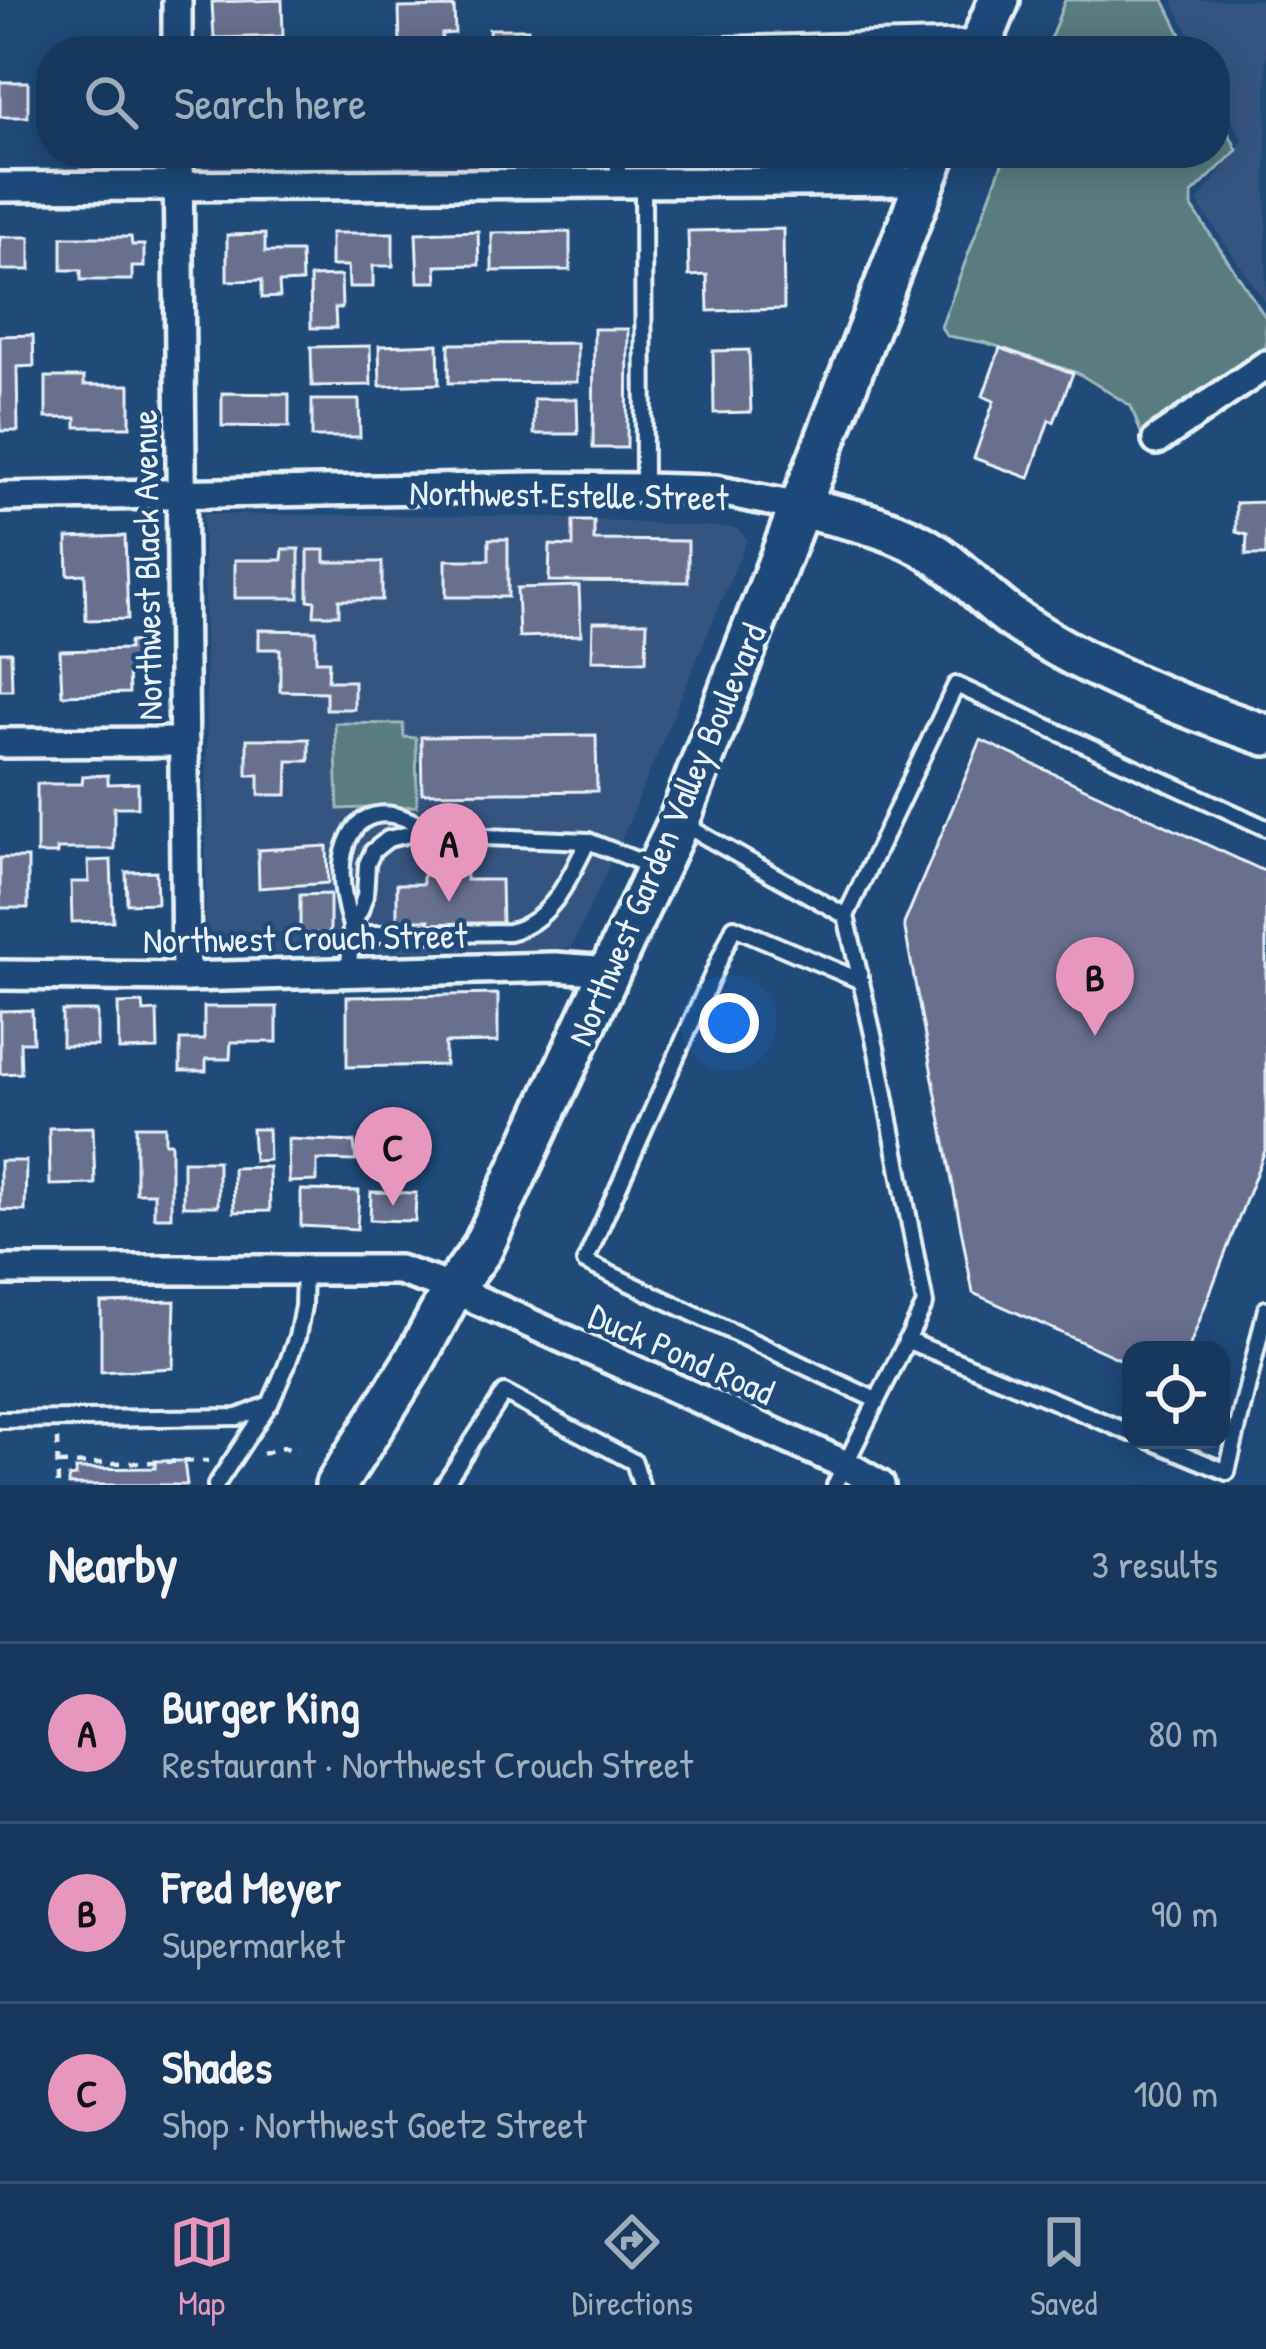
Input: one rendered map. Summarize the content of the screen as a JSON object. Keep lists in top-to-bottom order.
{
  "streets": {
    "main road": ["Northwest Estelle Street", "Northwest Garden Valley Boulevard"],
    "street": ["Northwest Black Avenue", "Northwest Crouch Street", "Duck Pond Road"]
  },
  "crossings": [
    ["Northwest Estelle Street", "Northwest Black Avenue"],
    ["Northwest Estelle Street", "Northwest Garden Valley Boulevard"],
    ["Northwest Black Avenue", "Northwest Crouch Street"],
    ["Northwest Garden Valley Boulevard", "Northwest Crouch Street"],
    ["Northwest Garden Valley Boulevard", "Duck Pond Road"]
  ],
  "page": {
    "search": "Search here",
    "pins": ["A", "B", "C"],
    "heading": ["Nearby", "3 results"],
    "list": [
      {
        "mark": "A",
        "name": "Burger King",
        "note": "Restaurant · Northwest Crouch Street",
        "value": "80 m"
      },
      {
        "mark": "B",
        "name": "Fred Meyer",
        "note": "Supermarket",
        "value": "90 m"
      },
      {
        "mark": "C",
        "name": "Shades",
        "note": "Shop · Northwest Goetz Street",
        "value": "100 m"
      }
    ],
    "nav": ["Map", "Directions", "Saved"]
  }
}
